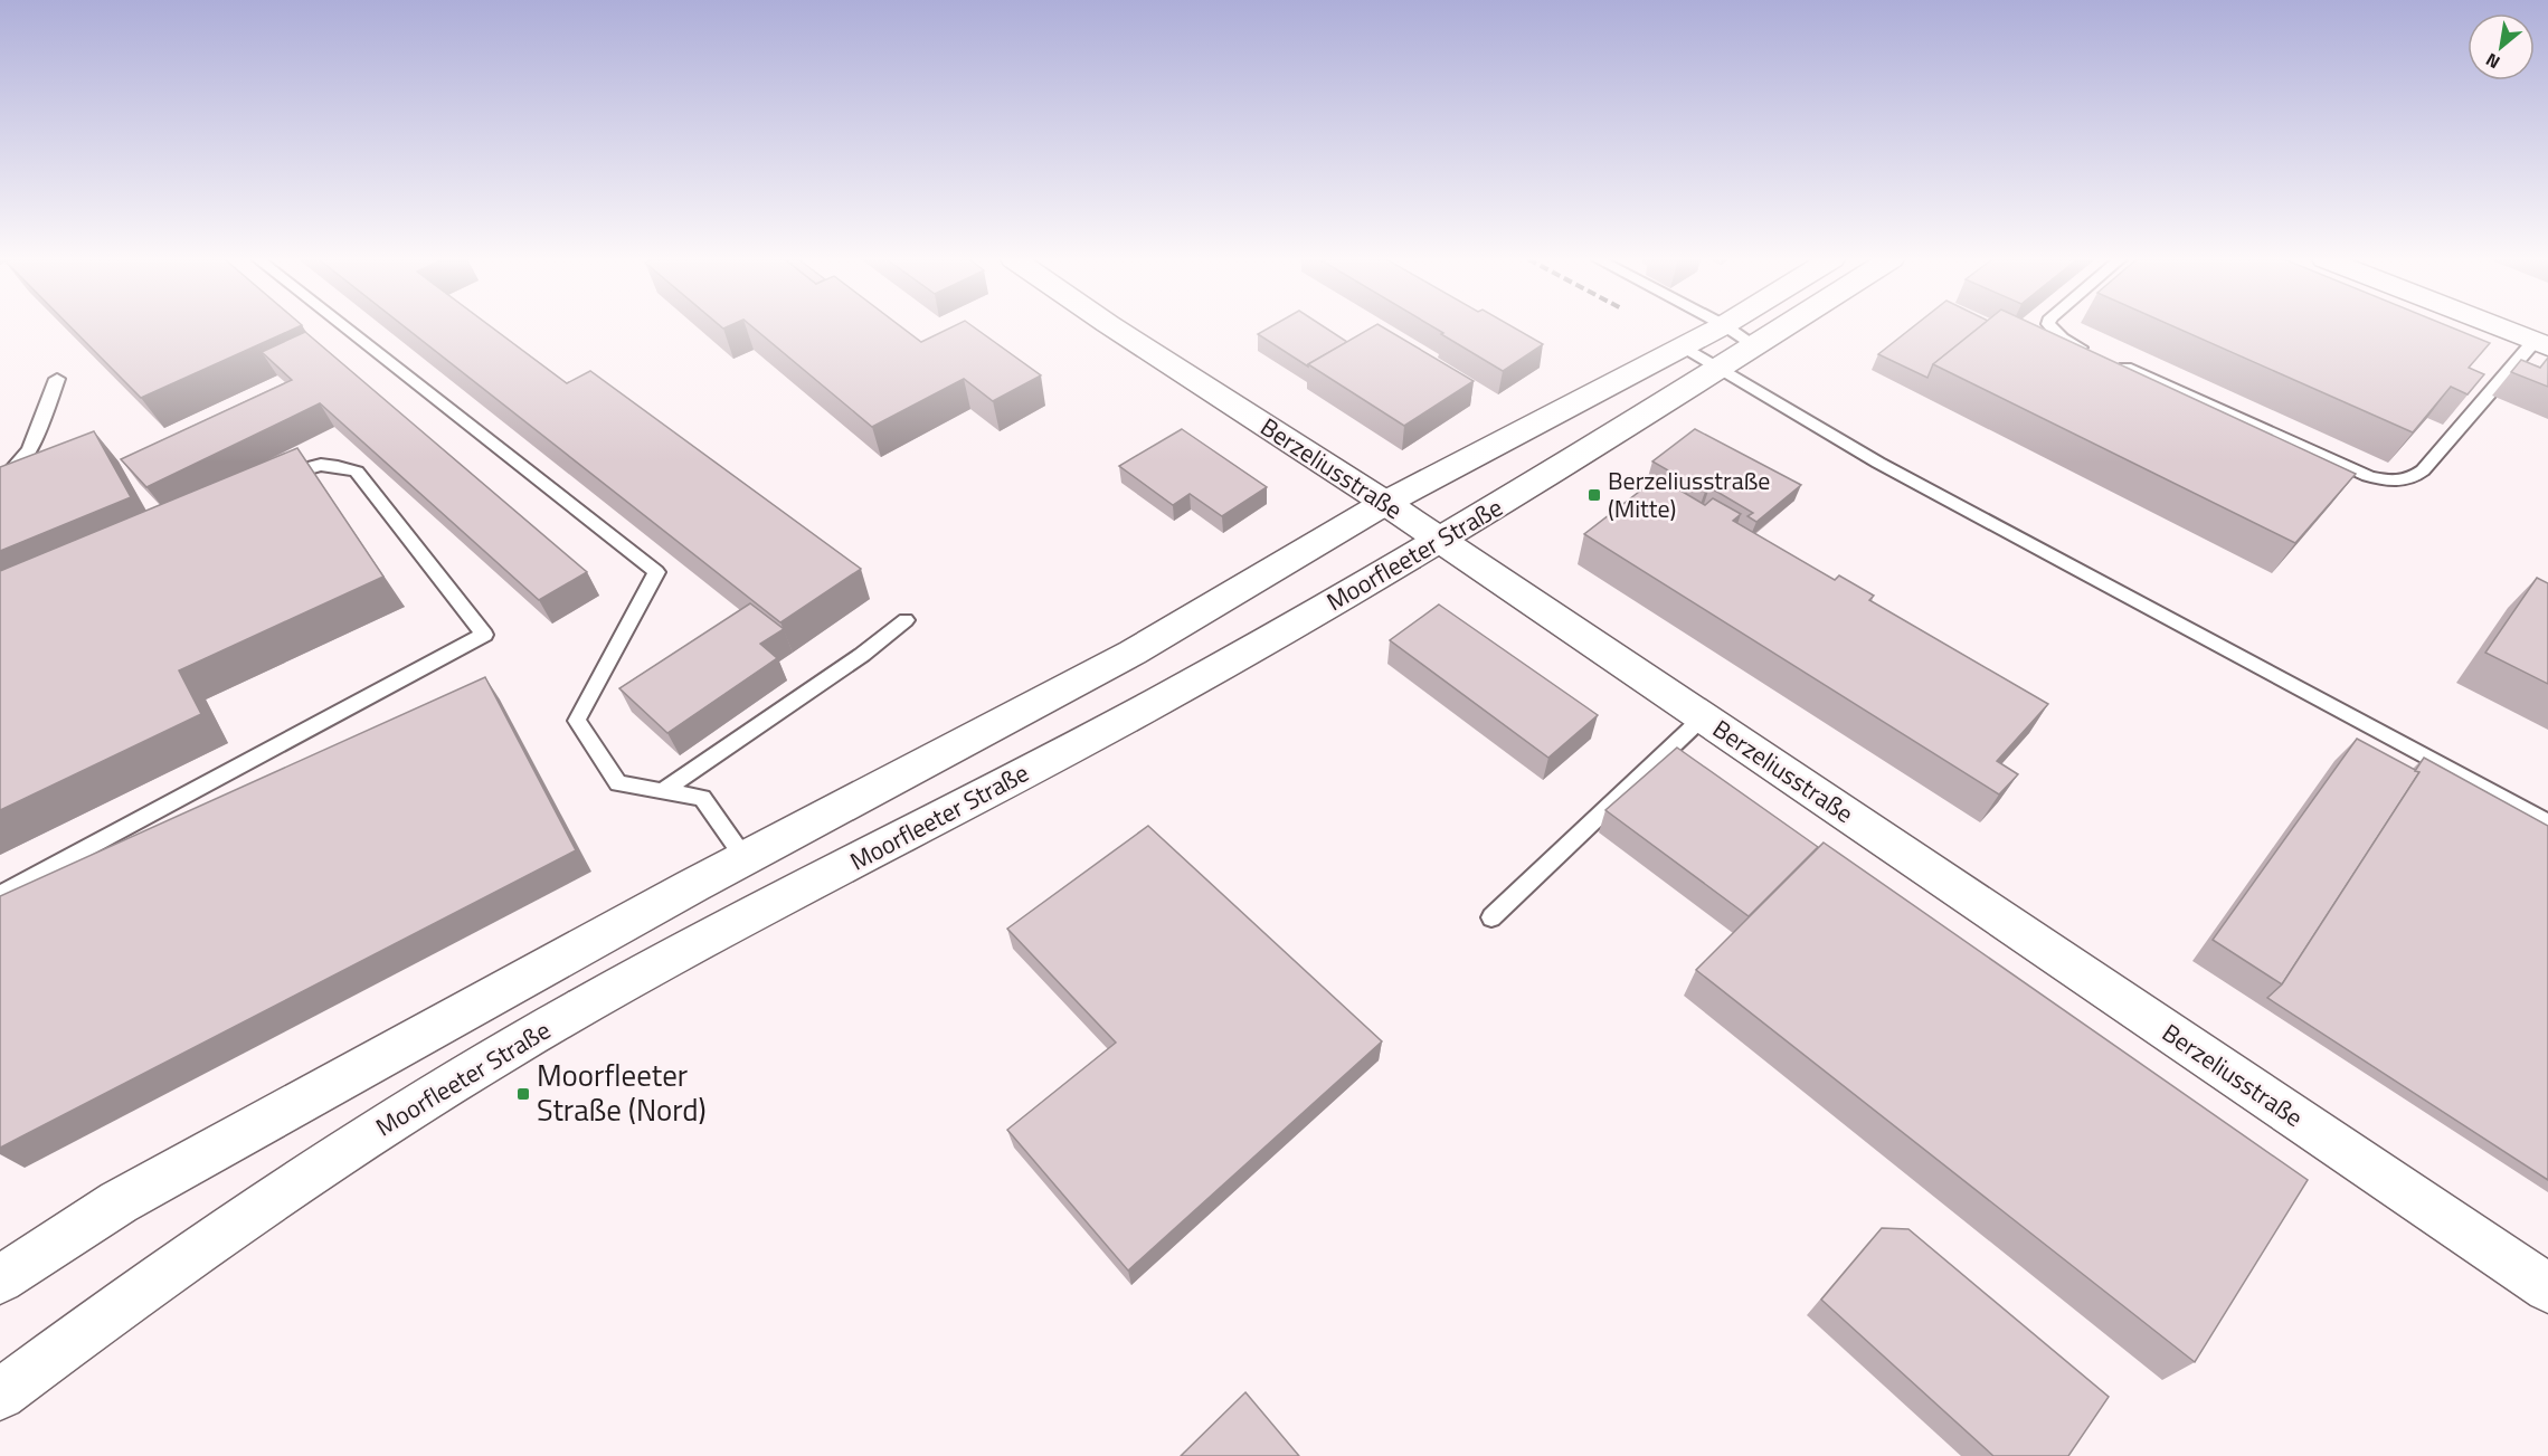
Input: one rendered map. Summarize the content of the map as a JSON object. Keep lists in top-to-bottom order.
{
  "streets": {
    "main road": ["Berzeliusstraße", "Moorfleeter Straße"]
  },
  "crossings": [
    ["Berzeliusstraße", "Moorfleeter Straße"]
  ],
  "places": {
    "transit": ["Berzeliusstraße (Mitte)", "Moorfleeter Straße (Nord)"]
  },
  "north": "bottom left"
}
